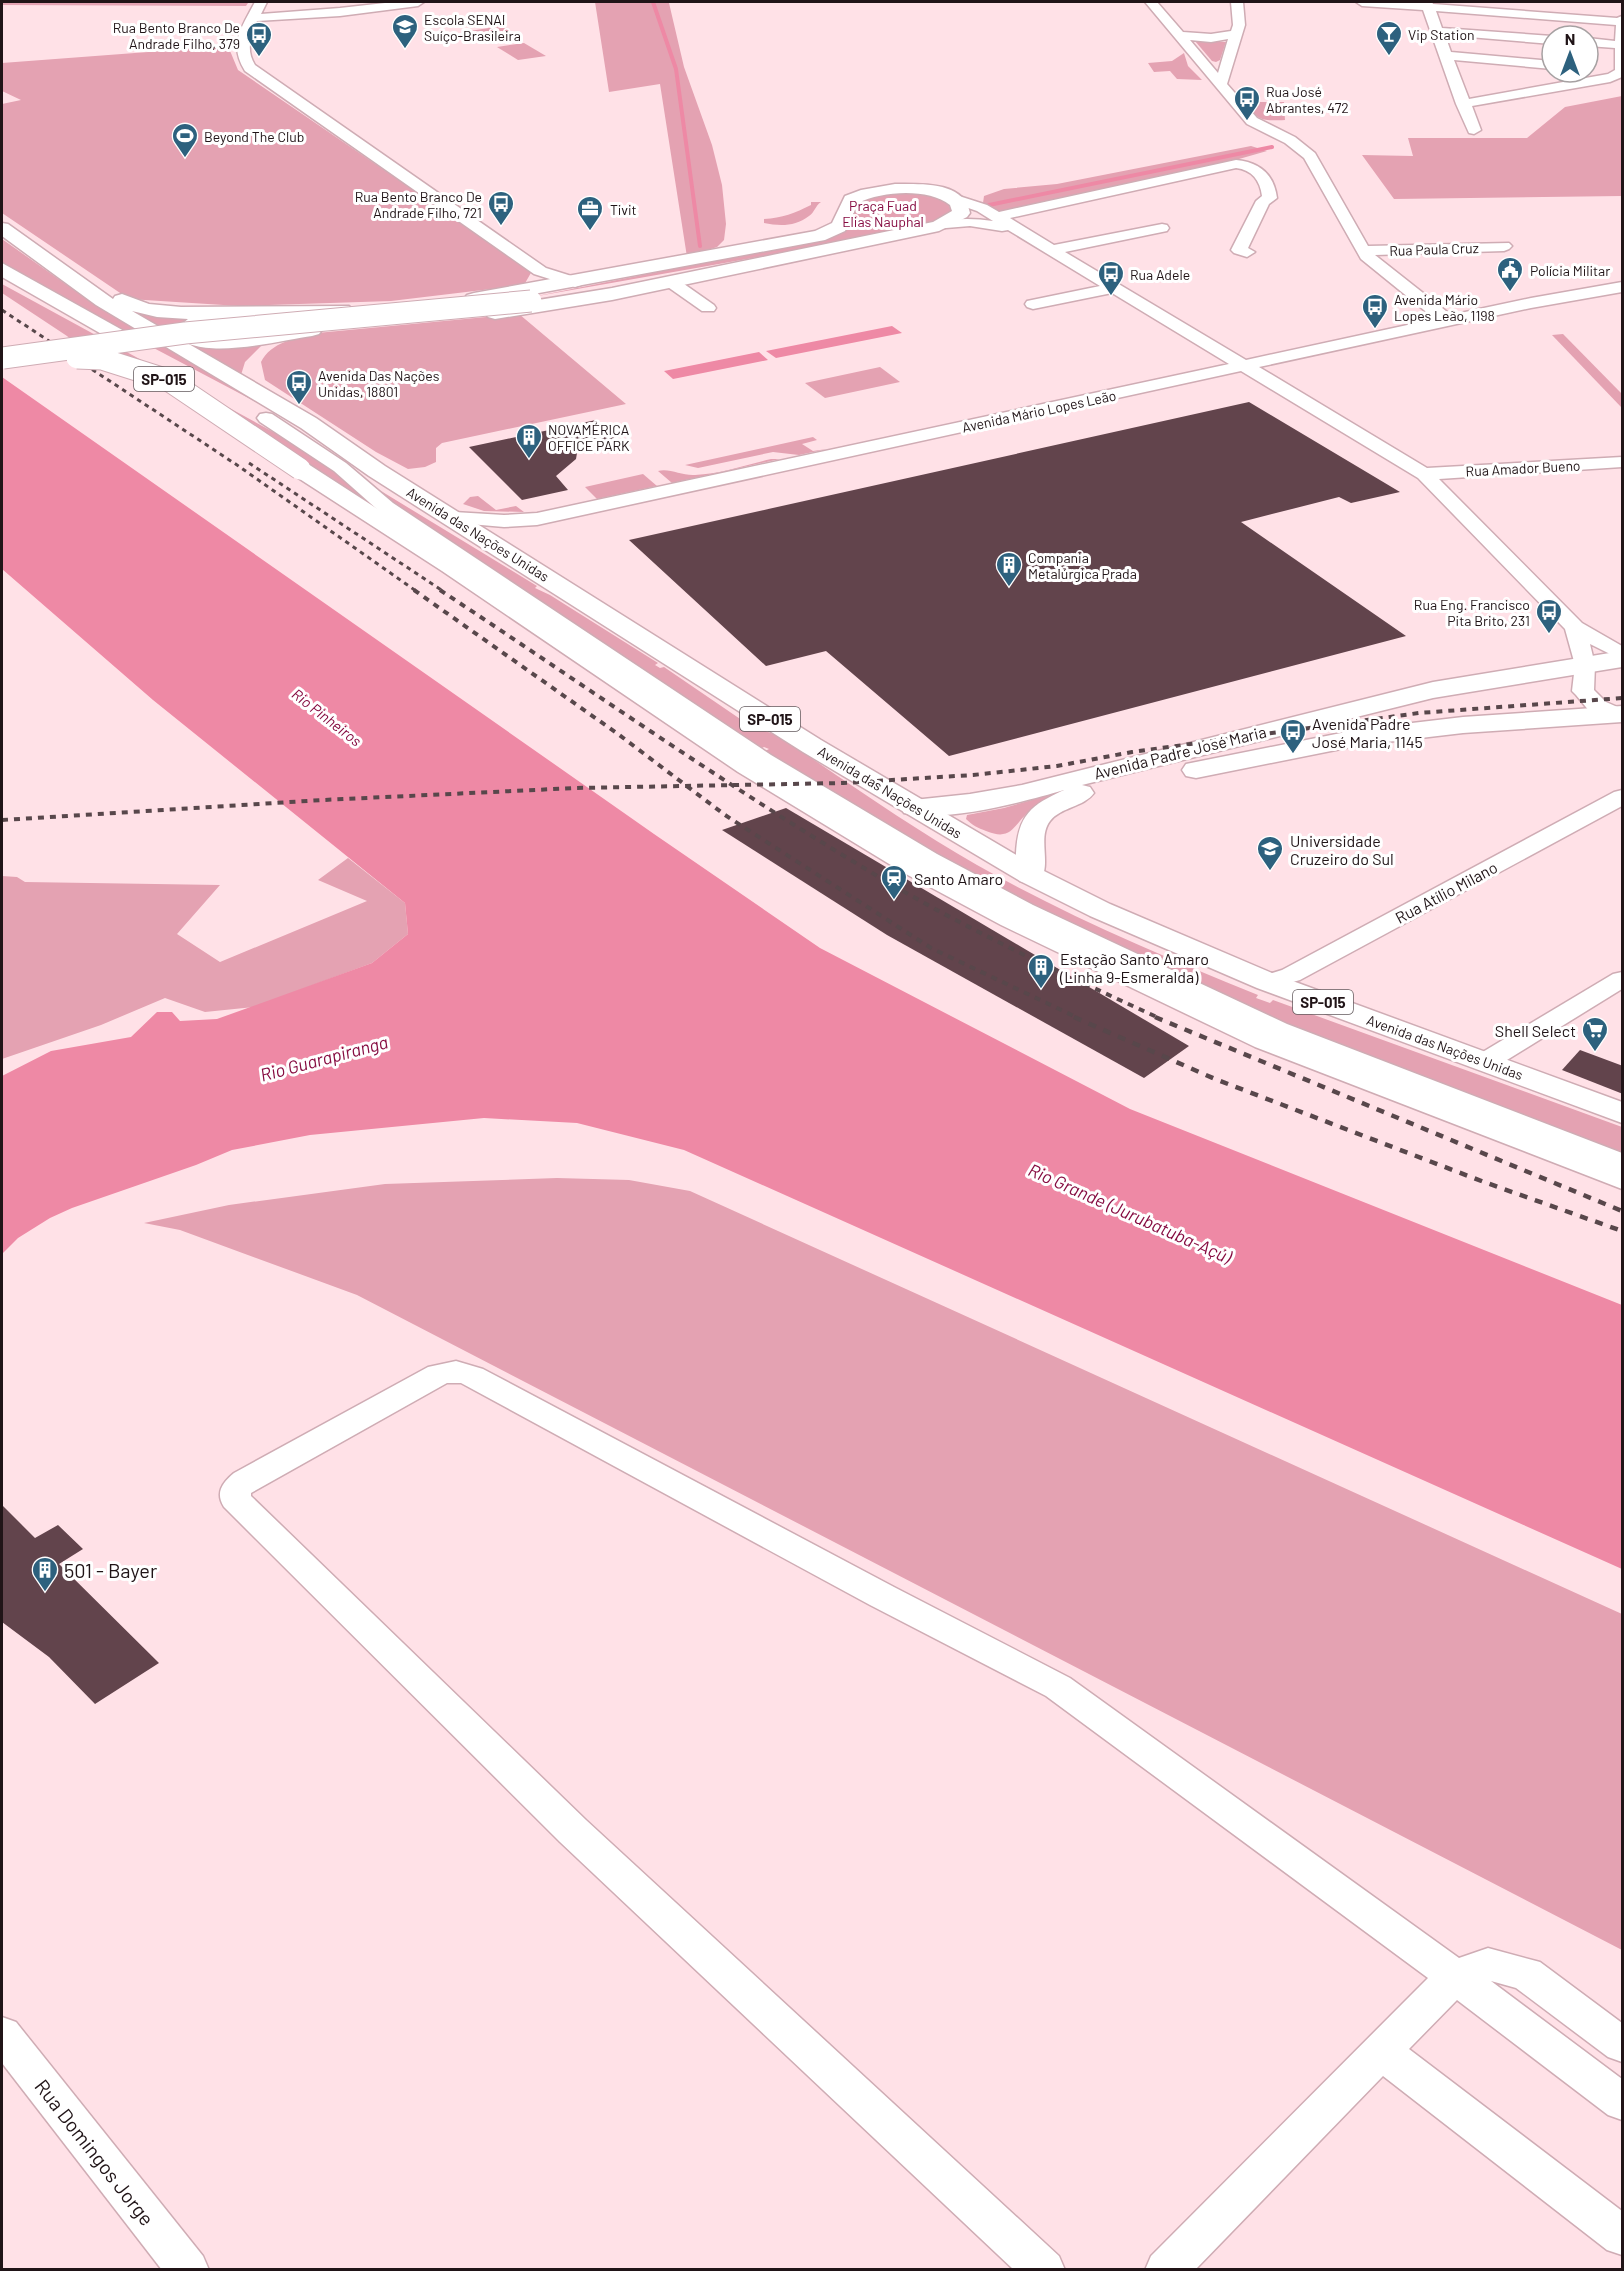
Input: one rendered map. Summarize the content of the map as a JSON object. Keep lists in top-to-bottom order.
{
  "streets": {
    "main road": ["SP-015", "Avenida das Nações Unidas", "Avenida Padre José Maria"],
    "street": [
      "Rua Paula Cruz",
      "Avenida Mário Lopes Leão",
      "Rua Amador Bueno",
      "Rua Atílio Milano",
      "Rua Domingos Jorge"
    ]
  },
  "crossings": [
    ["SP-015", "Avenida das Nações Unidas"],
    ["Avenida Mário Lopes Leão", "Avenida das Nações Unidas"],
    ["Avenida das Nações Unidas", "Avenida Padre José Maria"],
    ["Avenida das Nações Unidas", "Rua Atílio Milano"]
  ],
  "water": ["Rio Pinheiros", "Rio Guarapiranga", "Rio Grande (Jurubatuba-Açú)"],
  "parks": ["Praça Fuad Elias Nauphal"],
  "places": {
    "school or university": ["Escola SENAI Suíço-Brasileira", "Universidade Cruzeiro do Sul"],
    "bar": ["Vip Station"],
    "bus stop": [
      "Rua Bento Branco De Andrade Filho, 379",
      "Rua José Abrantes, 472",
      "Rua Bento Branco De Andrade Filho, 721",
      "Rua Adele",
      "Avenida Mário Lopes Leão, 1198",
      "Avenida Das Nações Unidas, 18801",
      "Rua Eng. Francisco Pita Brito, 231",
      "Avenida Padre José Maria, 1145"
    ],
    "sports": ["Beyond The Club"],
    "office": ["Tivit"],
    "public building": ["Polícia Militar"],
    "building": [
      "NOVAMÉRICA OFFICE PARK",
      "Compania Metalúrgica Prada",
      "Estação Santo Amaro (Linha 9-Esmeralda)",
      "501 - Bayer"
    ],
    "station": ["Santo Amaro"],
    "supermarket": ["Shell Select"]
  },
  "north": "top"
}
